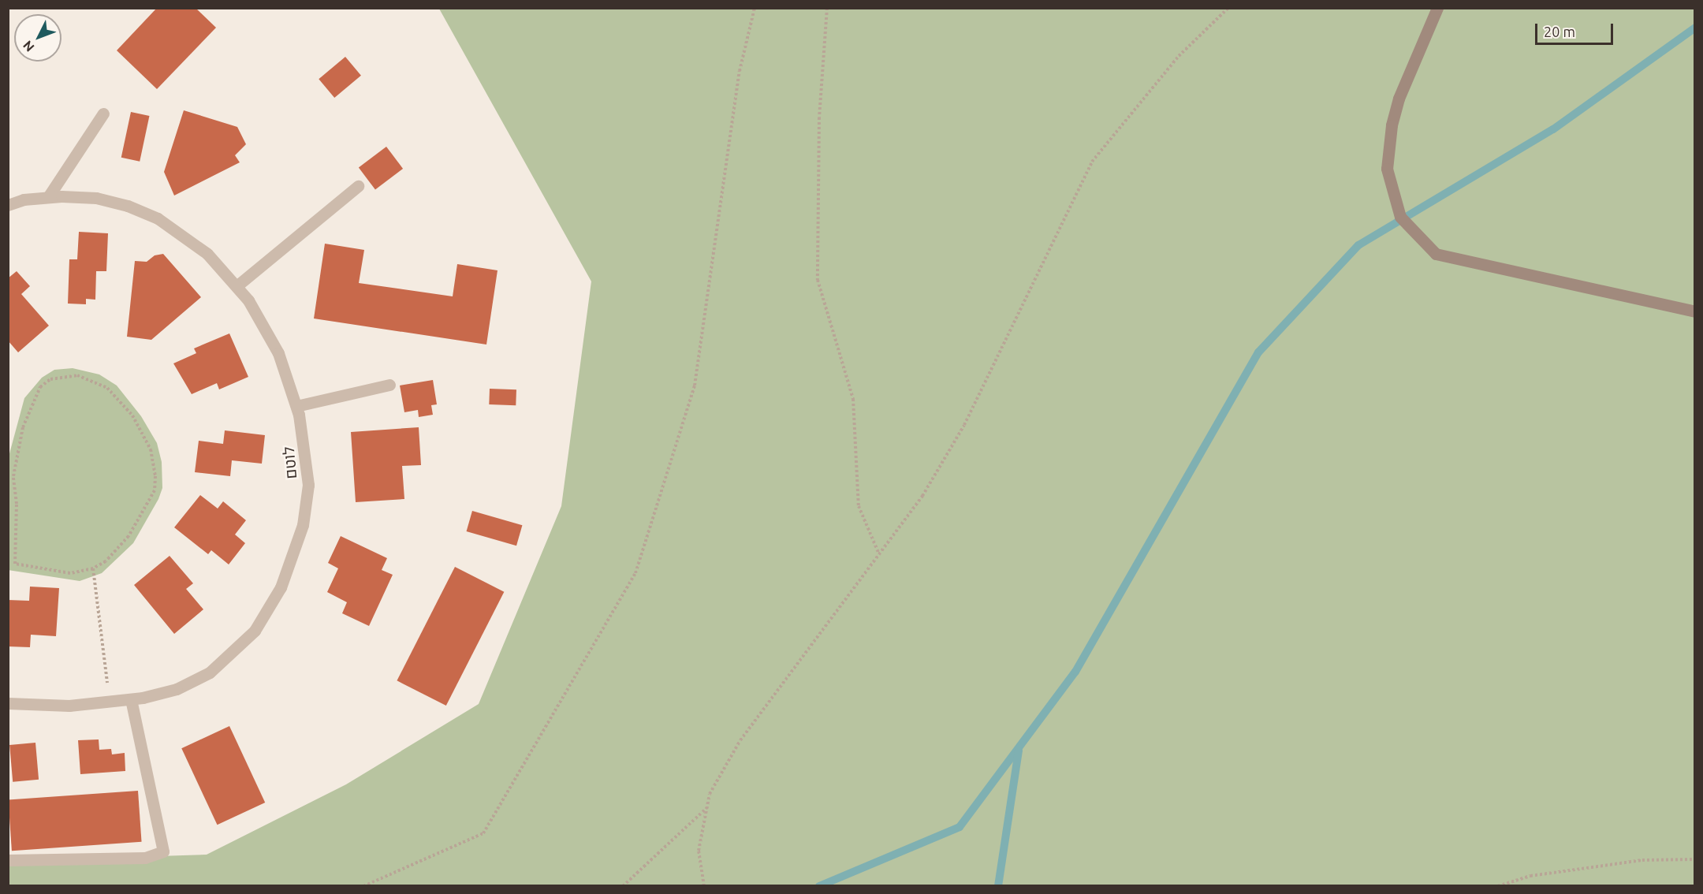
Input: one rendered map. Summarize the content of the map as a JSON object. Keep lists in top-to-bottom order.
{
  "streets": {
    "street": ["לוטם"]
  },
  "scale_bar": "20 m",
  "north": "bottom left"
}
